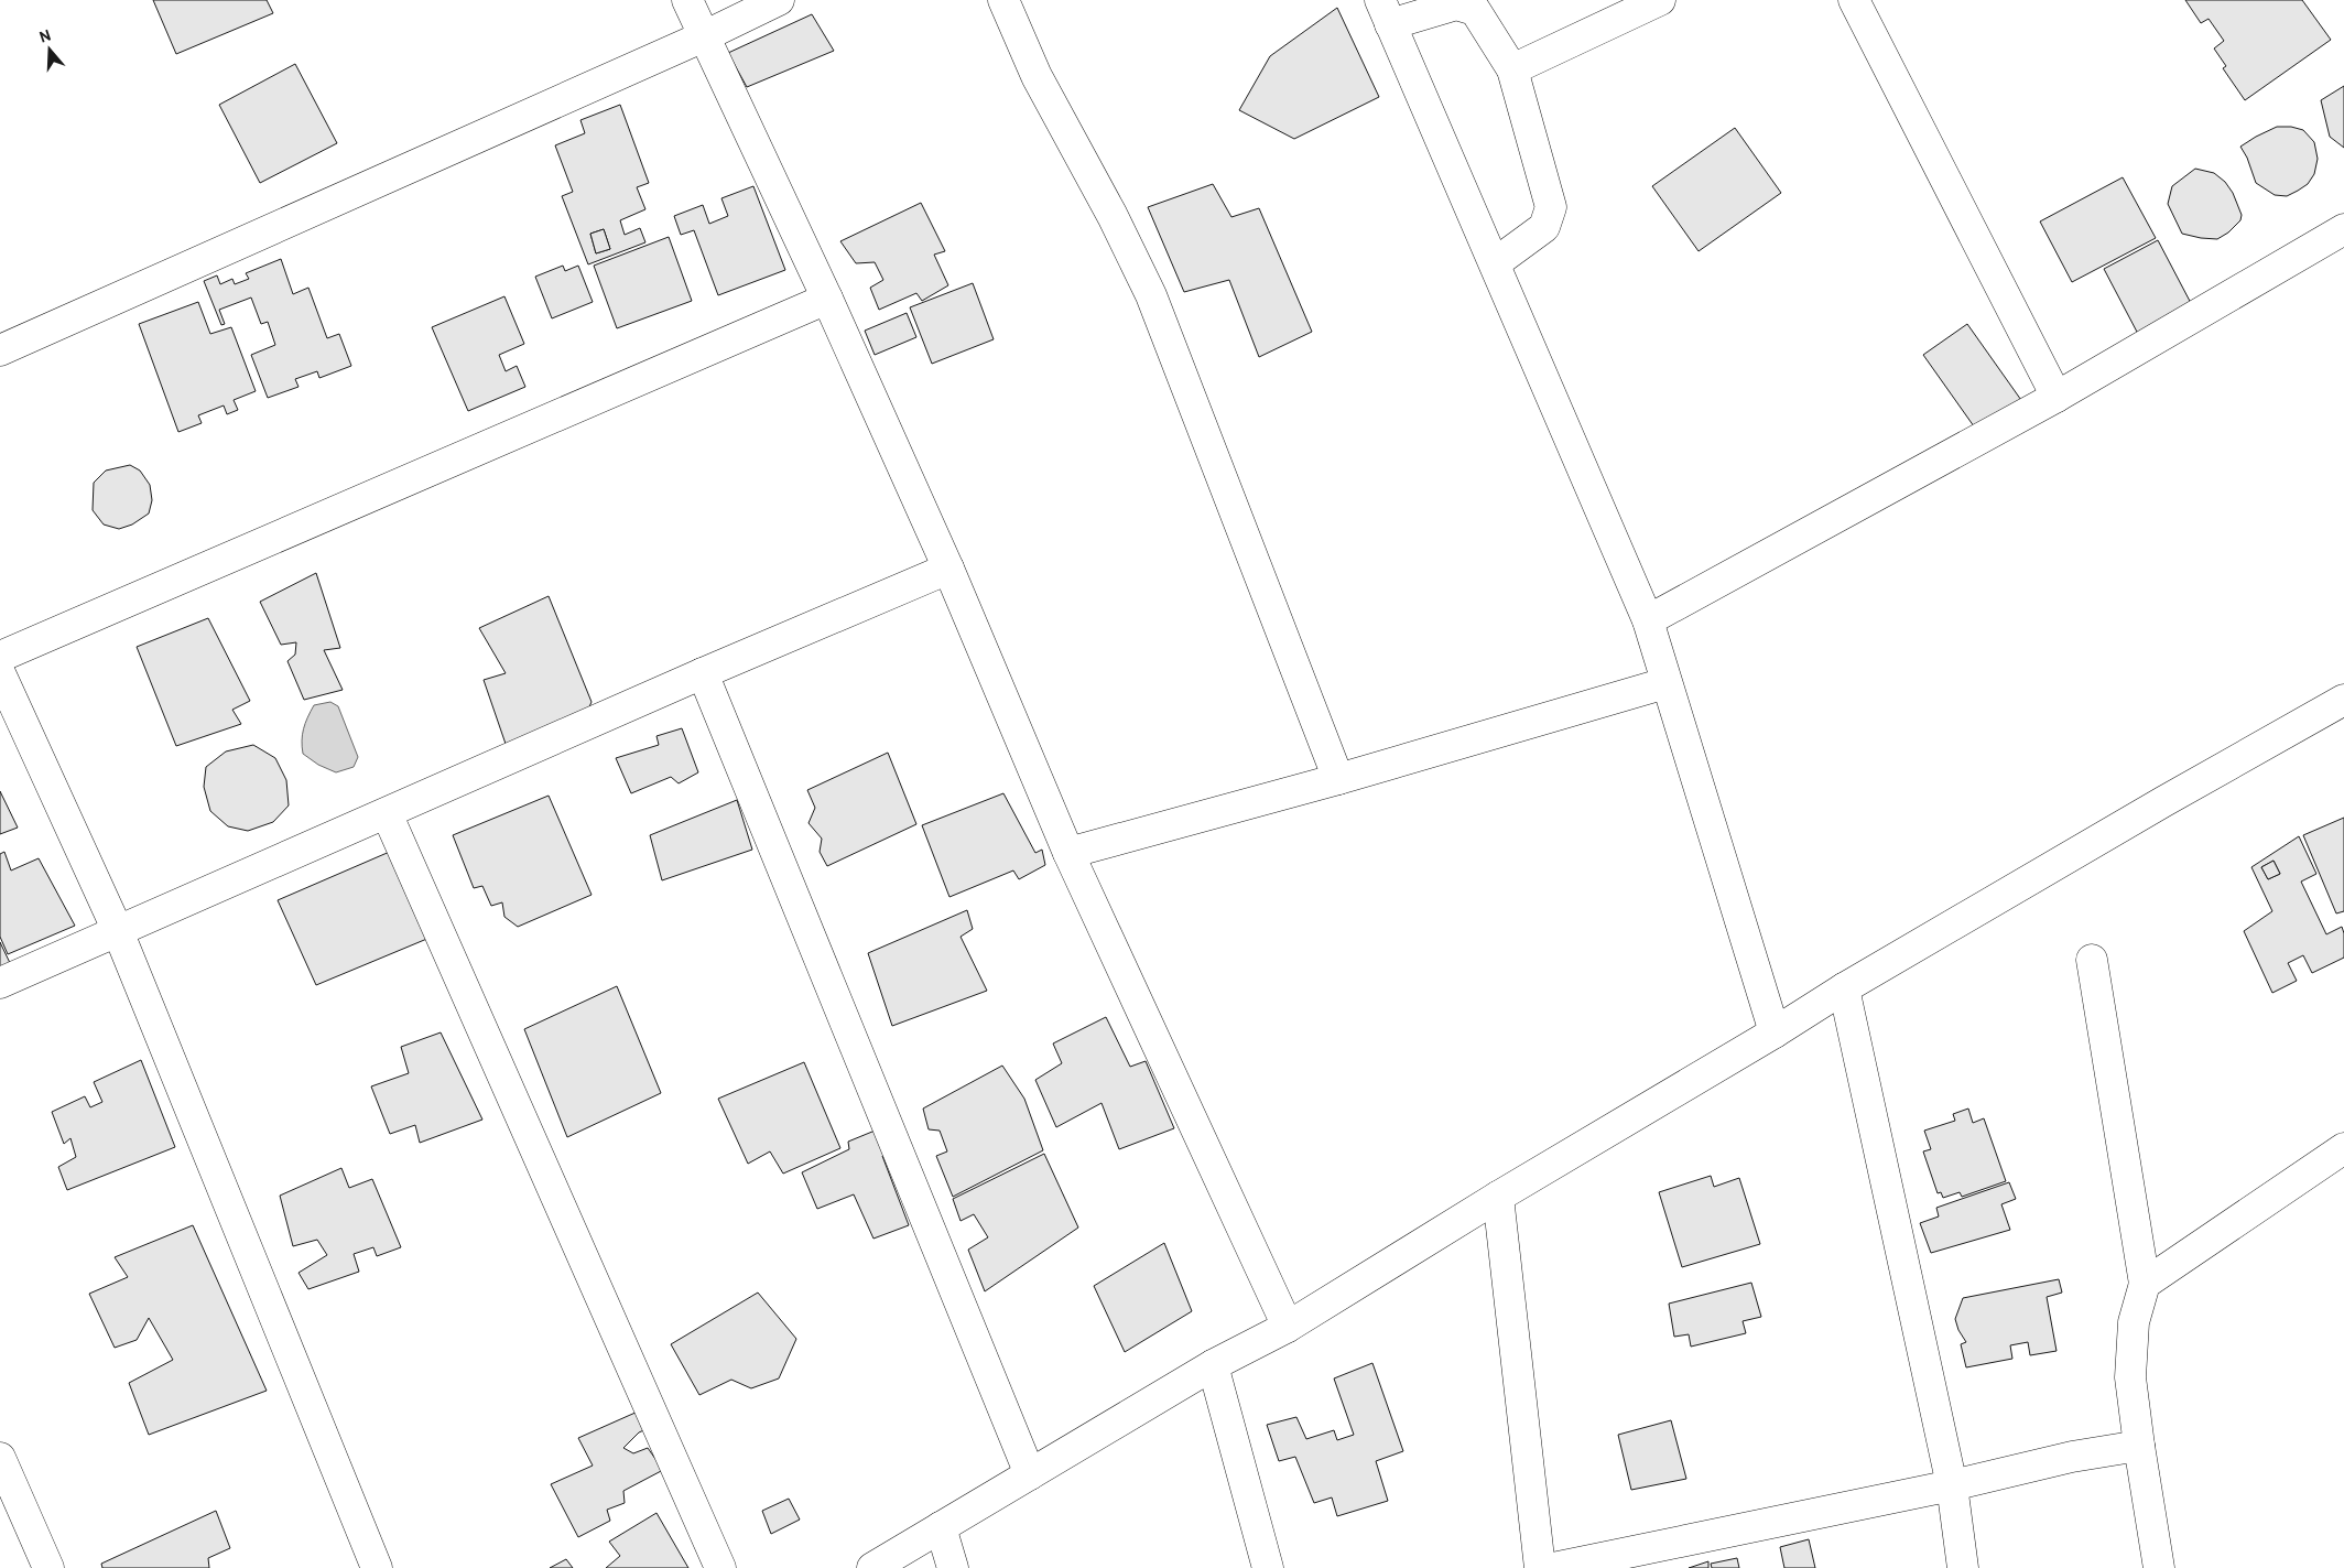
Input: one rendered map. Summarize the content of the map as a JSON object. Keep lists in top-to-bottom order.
{
  "north": "top"
}
